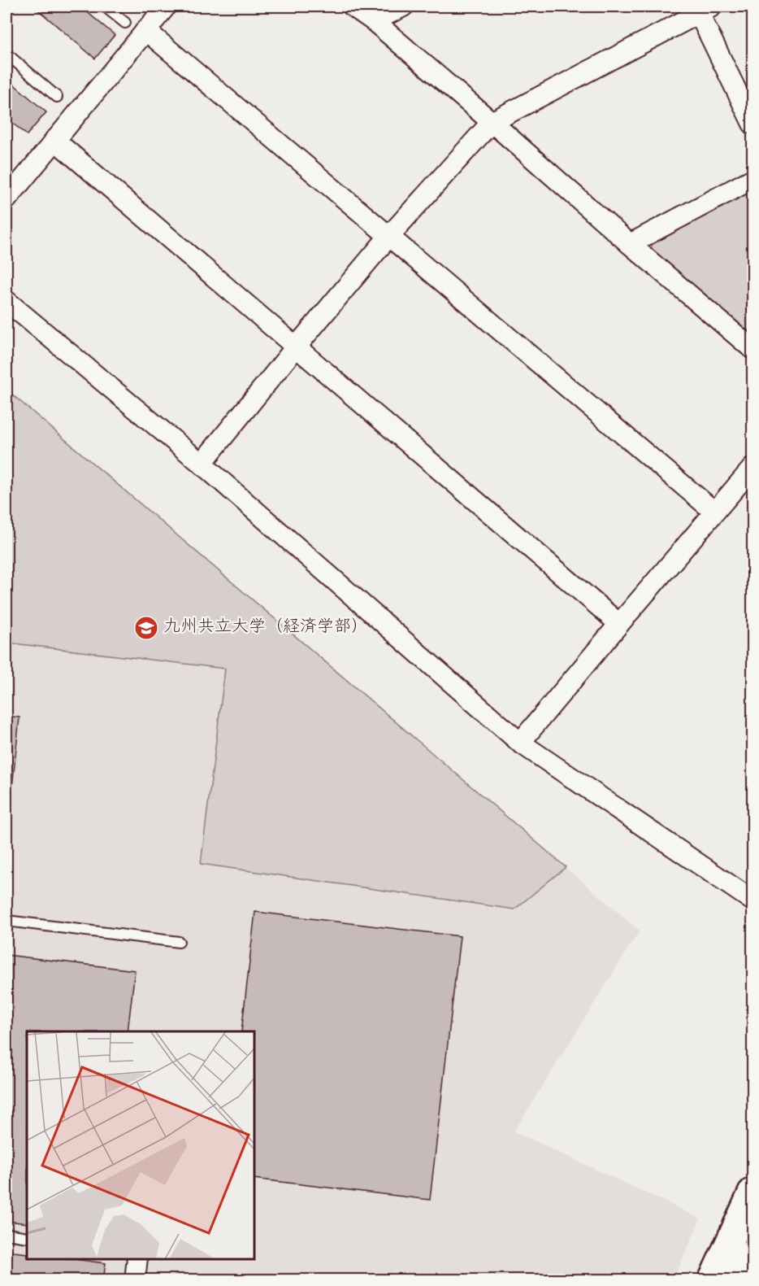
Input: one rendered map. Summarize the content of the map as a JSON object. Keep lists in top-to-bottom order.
{
  "places": {
    "school or university": ["九州共立大学（経済学部）"]
  }
}
